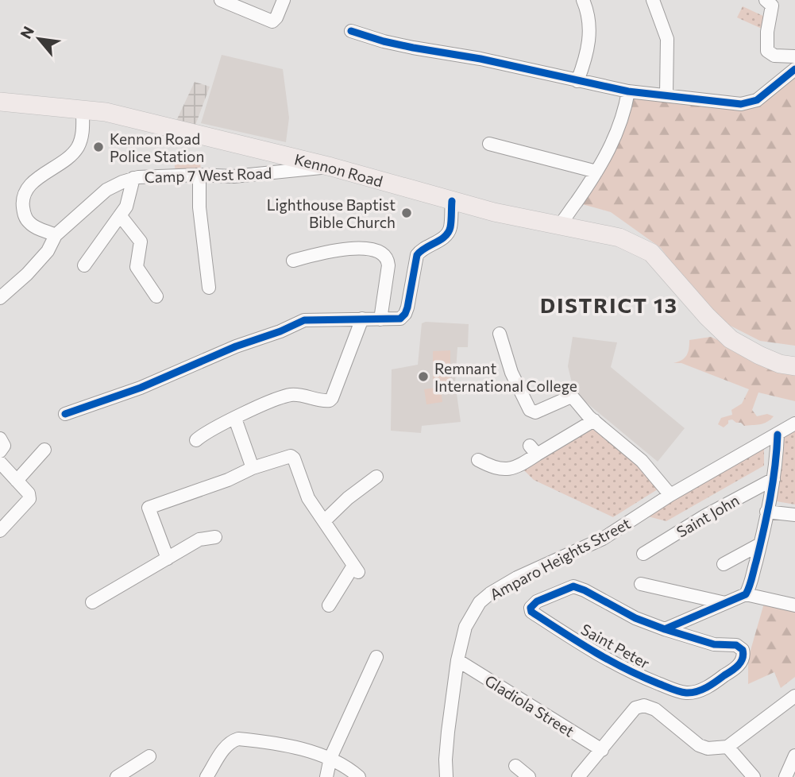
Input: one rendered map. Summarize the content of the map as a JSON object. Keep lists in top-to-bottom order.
{
  "streets": {
    "highway": ["Kennon Road"],
    "street": [
      "Camp 7 West Road",
      "Saint John",
      "Amparo Heights Street",
      "Saint Peter",
      "Gladiola Street"
    ]
  },
  "crossings": [
    ["Kennon Road", "Camp 7 West Road"],
    ["Amparo Heights Street", "Gladiola Street"]
  ],
  "districts": ["DISTRICT 13"],
  "places": ["Kennon Road Police Station", "Lighthouse Baptist Bible Church", "Remnant International College"],
  "north": "top left"
}
